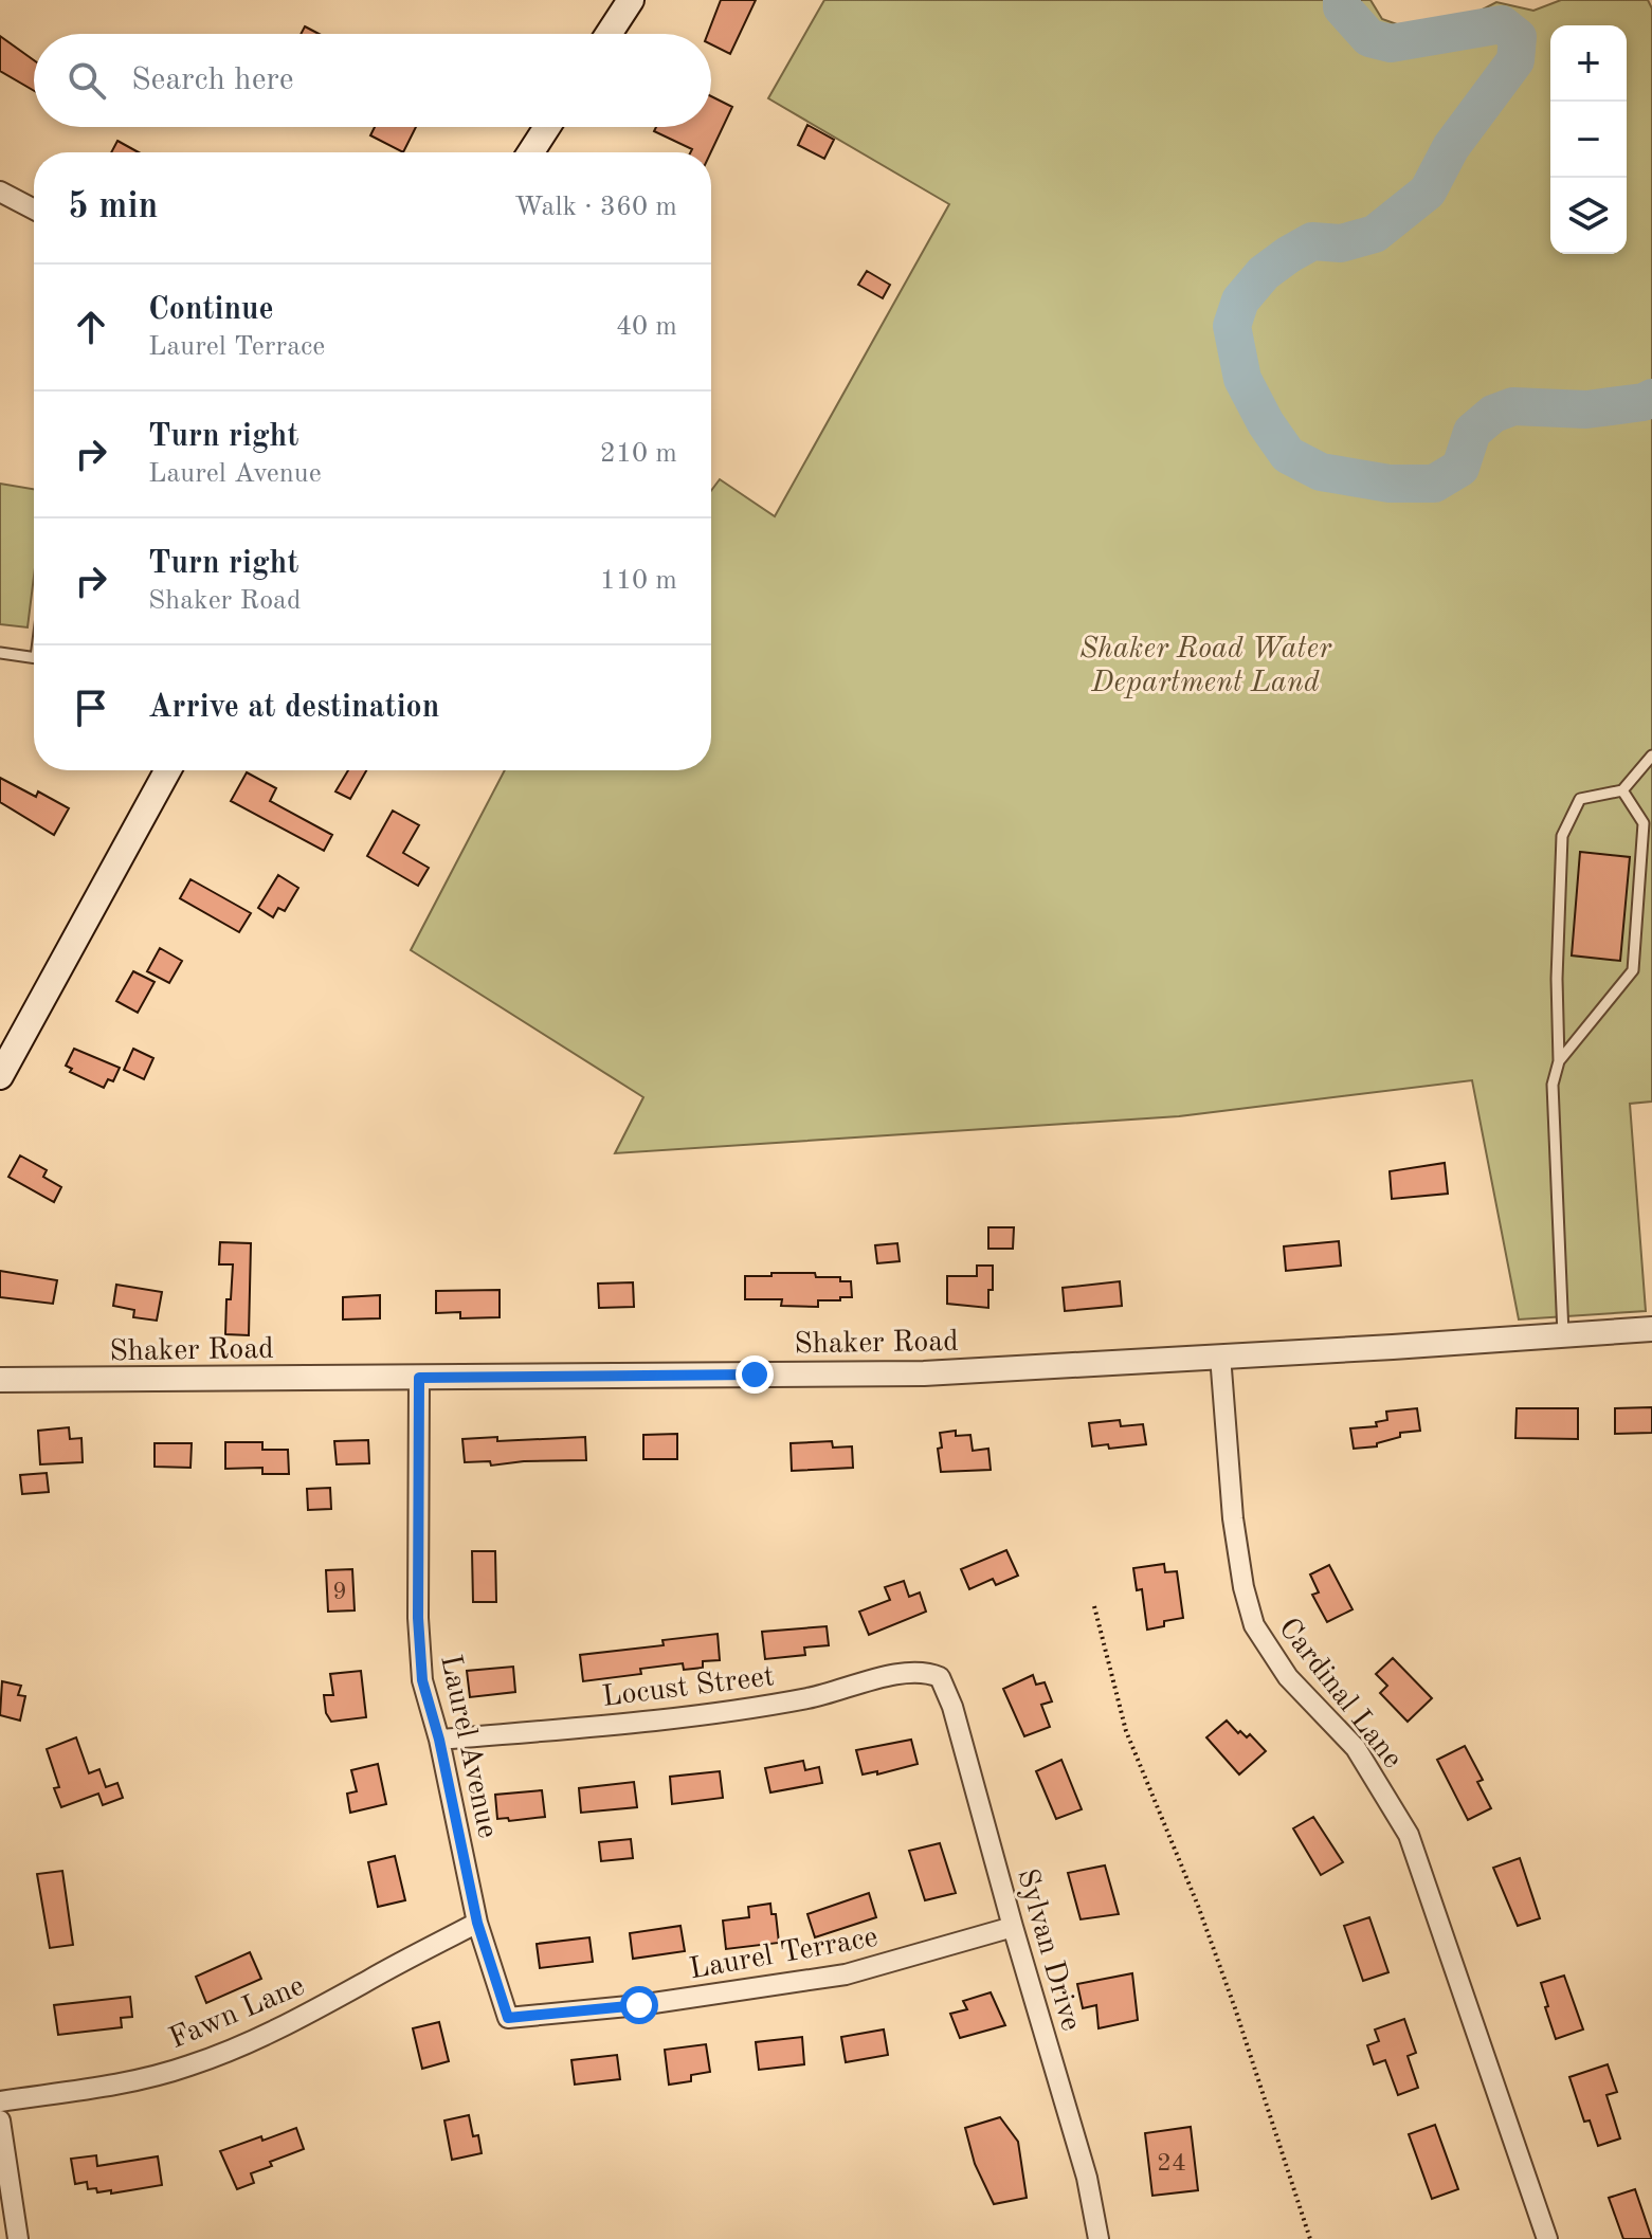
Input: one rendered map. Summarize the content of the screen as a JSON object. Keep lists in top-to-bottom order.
{
  "streets": {
    "street": [
      "Shaker Road",
      "Locust Street",
      "Cardinal Lane",
      "Laurel Avenue",
      "Sylvan Drive",
      "Laurel Terrace",
      "Fawn Lane"
    ]
  },
  "crossings": [
    ["Shaker Road", "Cardinal Lane"],
    ["Shaker Road", "Laurel Avenue"],
    ["Locust Street", "Laurel Avenue"],
    ["Locust Street", "Sylvan Drive"],
    ["Laurel Avenue", "Laurel Terrace"],
    ["Laurel Avenue", "Fawn Lane"],
    ["Sylvan Drive", "Laurel Terrace"]
  ],
  "parks": ["Shaker Road Water Department Land"],
  "house_numbers": ["9", "24"],
  "page": {
    "map_buttons": ["+", "−"],
    "search": "Search here",
    "heading": ["5 min", "Walk · 360 m"],
    "list": [
      ["Continue", "Laurel Terrace", "40 m"],
      ["Turn right", "Laurel Avenue", "210 m"],
      ["Turn right", "Shaker Road", "110 m"],
      "Arrive at destination"
    ]
  }
}
